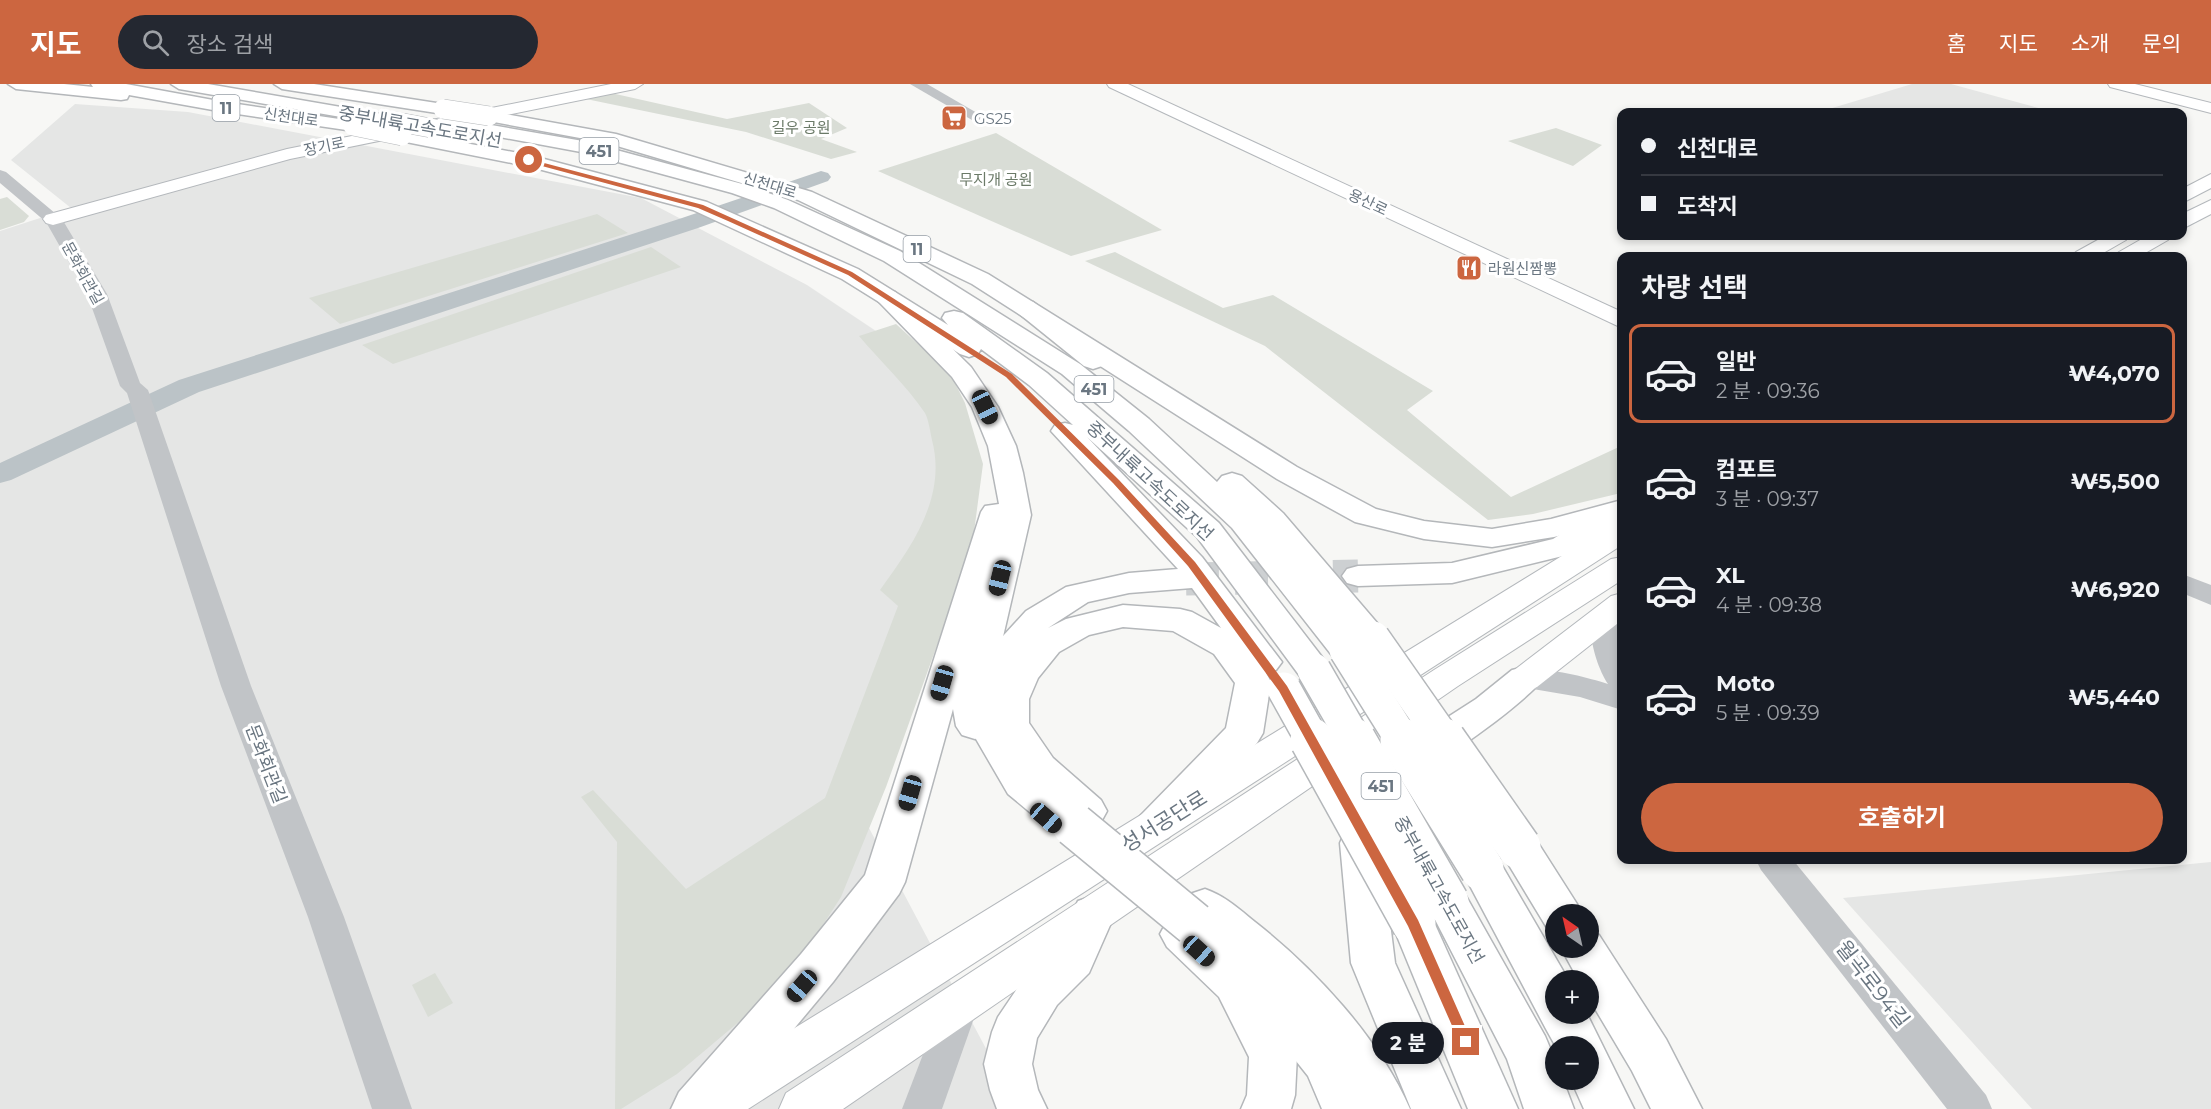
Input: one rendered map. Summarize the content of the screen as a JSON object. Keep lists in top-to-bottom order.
{
  "streets": {
    "highway": [
      "11",
      "신천대로",
      "중부내륙고속도로지선",
      "451"
    ],
    "main road": ["장기로", "용산로", "성서공단로"],
    "street": ["문화회관길", "월곡로94길"]
  },
  "crossings": [
    ["신천대로", "중부내륙고속도로지선"],
    ["장기로", "문화회관길"]
  ],
  "parks": ["길우 공원", "무지개 공원"],
  "places": {
    "supermarket": ["GS25"],
    "restaurant": ["라원신짬뽕"]
  },
  "north": "top left",
  "page": {
    "header": "지도",
    "search": "장소 검색",
    "nav": [
      "홈",
      "지도",
      "소개",
      "문의"
    ],
    "banner": ["신천대로", "도착지"],
    "heading": "차량 선택",
    "list": [
      {
        "name": "일반",
        "note": "2 분 · 09:36",
        "value": "₩4,070"
      },
      {
        "name": "컴포트",
        "note": "3 분 · 09:37",
        "value": "₩5,500"
      },
      {
        "name": "XL",
        "note": "4 분 · 09:38",
        "value": "₩6,920"
      },
      {
        "name": "Moto",
        "note": "5 분 · 09:39",
        "value": "₩5,440"
      }
    ],
    "buttons": "호출하기",
    "map_buttons": ["+", "−"],
    "bubble": "2 분"
  }
}
